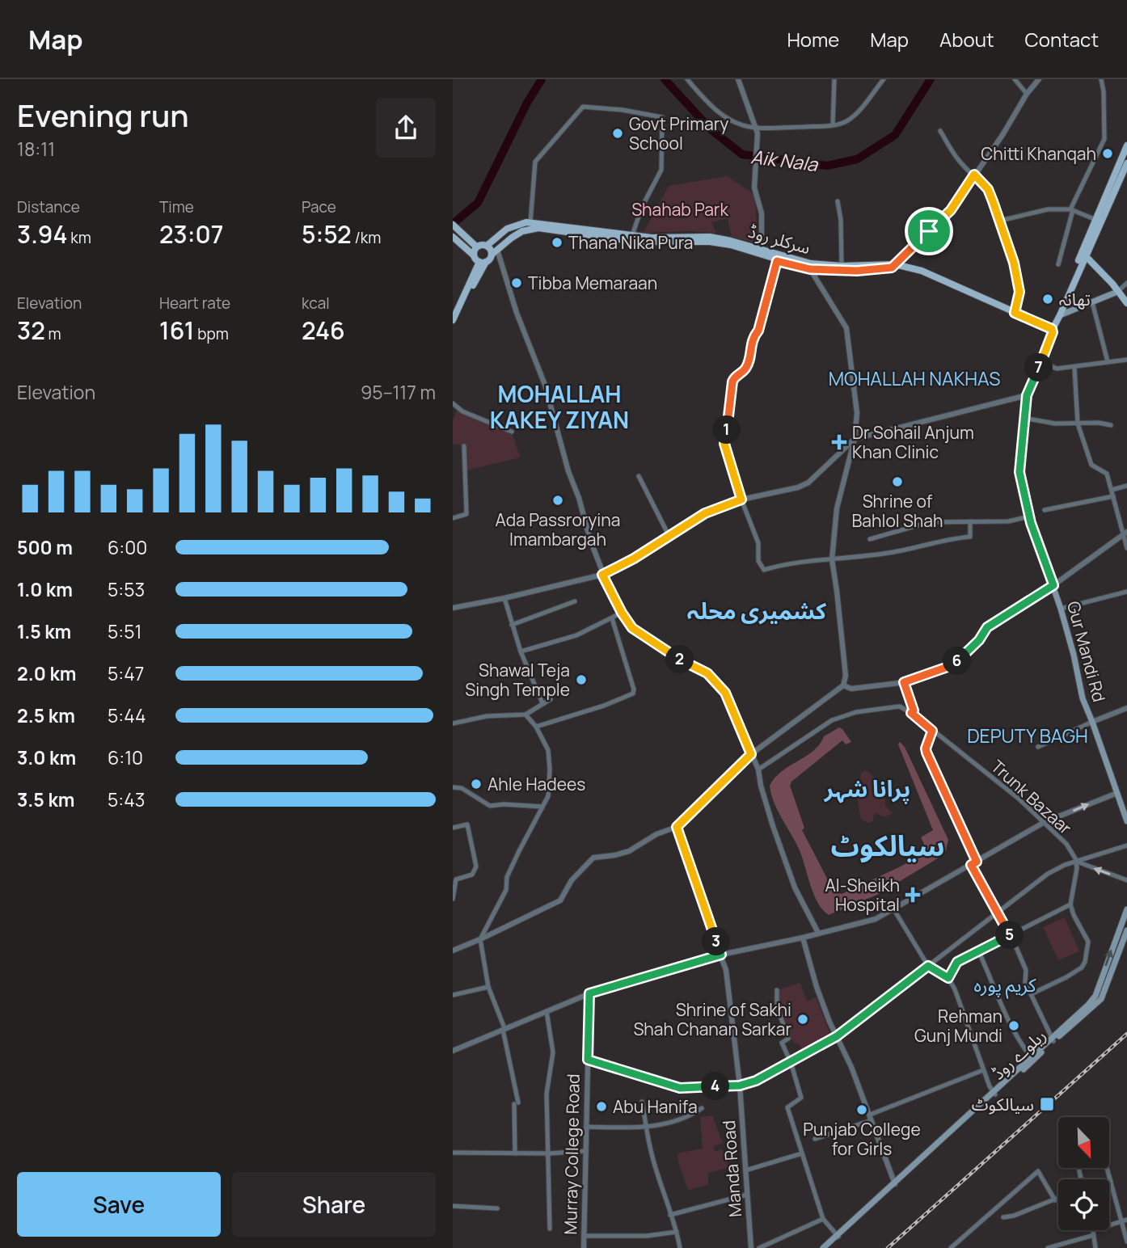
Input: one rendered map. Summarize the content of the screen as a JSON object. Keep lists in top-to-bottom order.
{
  "streets": {
    "main road": ["سرکلر روڈ", "Gur Mandi Rd", "ریلوے روڈ"],
    "street": ["Trunk Bazaar", "Murray College Road", "Manda Road"]
  },
  "crossings": [
    ["سرکلر روڈ", "Gur Mandi Rd"]
  ],
  "districts": [
    "MOHALLAH NAKHAS",
    "MOHALLAH KAKEY ZIYAN",
    "کشمیری محلہ",
    "DEPUTY BAGH",
    "پرانا شہر",
    "سیالکوٹ",
    "کریم پورہ"
  ],
  "water": ["Aik Nala"],
  "parks": ["Shahab Park"],
  "places": {
    "other": [
      "Govt Primary School",
      "Chitti Khanqah",
      "Thana Nika Pura",
      "Tibba Memaraan",
      "تھانہ",
      "Shrine of Bahlol Shah",
      "Ada Passroryina Imambargah",
      "Shawal Teja Singh Temple",
      "Ahle Hadees",
      "Shrine of Sakhi Shah Chanan Sarkar",
      "Rehman Gunj Mundi",
      "Abu Hanifa",
      "Punjab College for Girls"
    ],
    "health": ["Dr Sohail Anjum Khan Clinic", "Al-Sheikh Hospital"],
    "transit": ["سیالکوٹ"]
  },
  "north": "bottom right",
  "page": {
    "header": "Map",
    "nav": [
      "Home",
      "Map",
      "About",
      "Contact"
    ],
    "heading": ["Evening run", "18:11"],
    "stats": [
      ["Distance", "3.94 km"],
      ["Time", "23:07"],
      ["Pace", "5:52 /km"],
      ["Elevation", "32 m"],
      ["Heart rate", "161 bpm"],
      ["kcal", "246"]
    ],
    "pins": [
      "7",
      "1",
      "2",
      "6",
      "5",
      "3",
      "4"
    ],
    "chart": ["Elevation", "95–117 m"],
    "list": [
      {
        "name": "500 m",
        "note": "6:00"
      },
      {
        "name": "1.0 km",
        "note": "5:53"
      },
      {
        "name": "1.5 km",
        "note": "5:51"
      },
      {
        "name": "2.0 km",
        "note": "5:47"
      },
      {
        "name": "2.5 km",
        "note": "5:44"
      },
      {
        "name": "3.0 km",
        "note": "6:10"
      },
      {
        "name": "3.5 km",
        "note": "5:43"
      }
    ],
    "buttons": ["Save", "Share"]
  }
}
